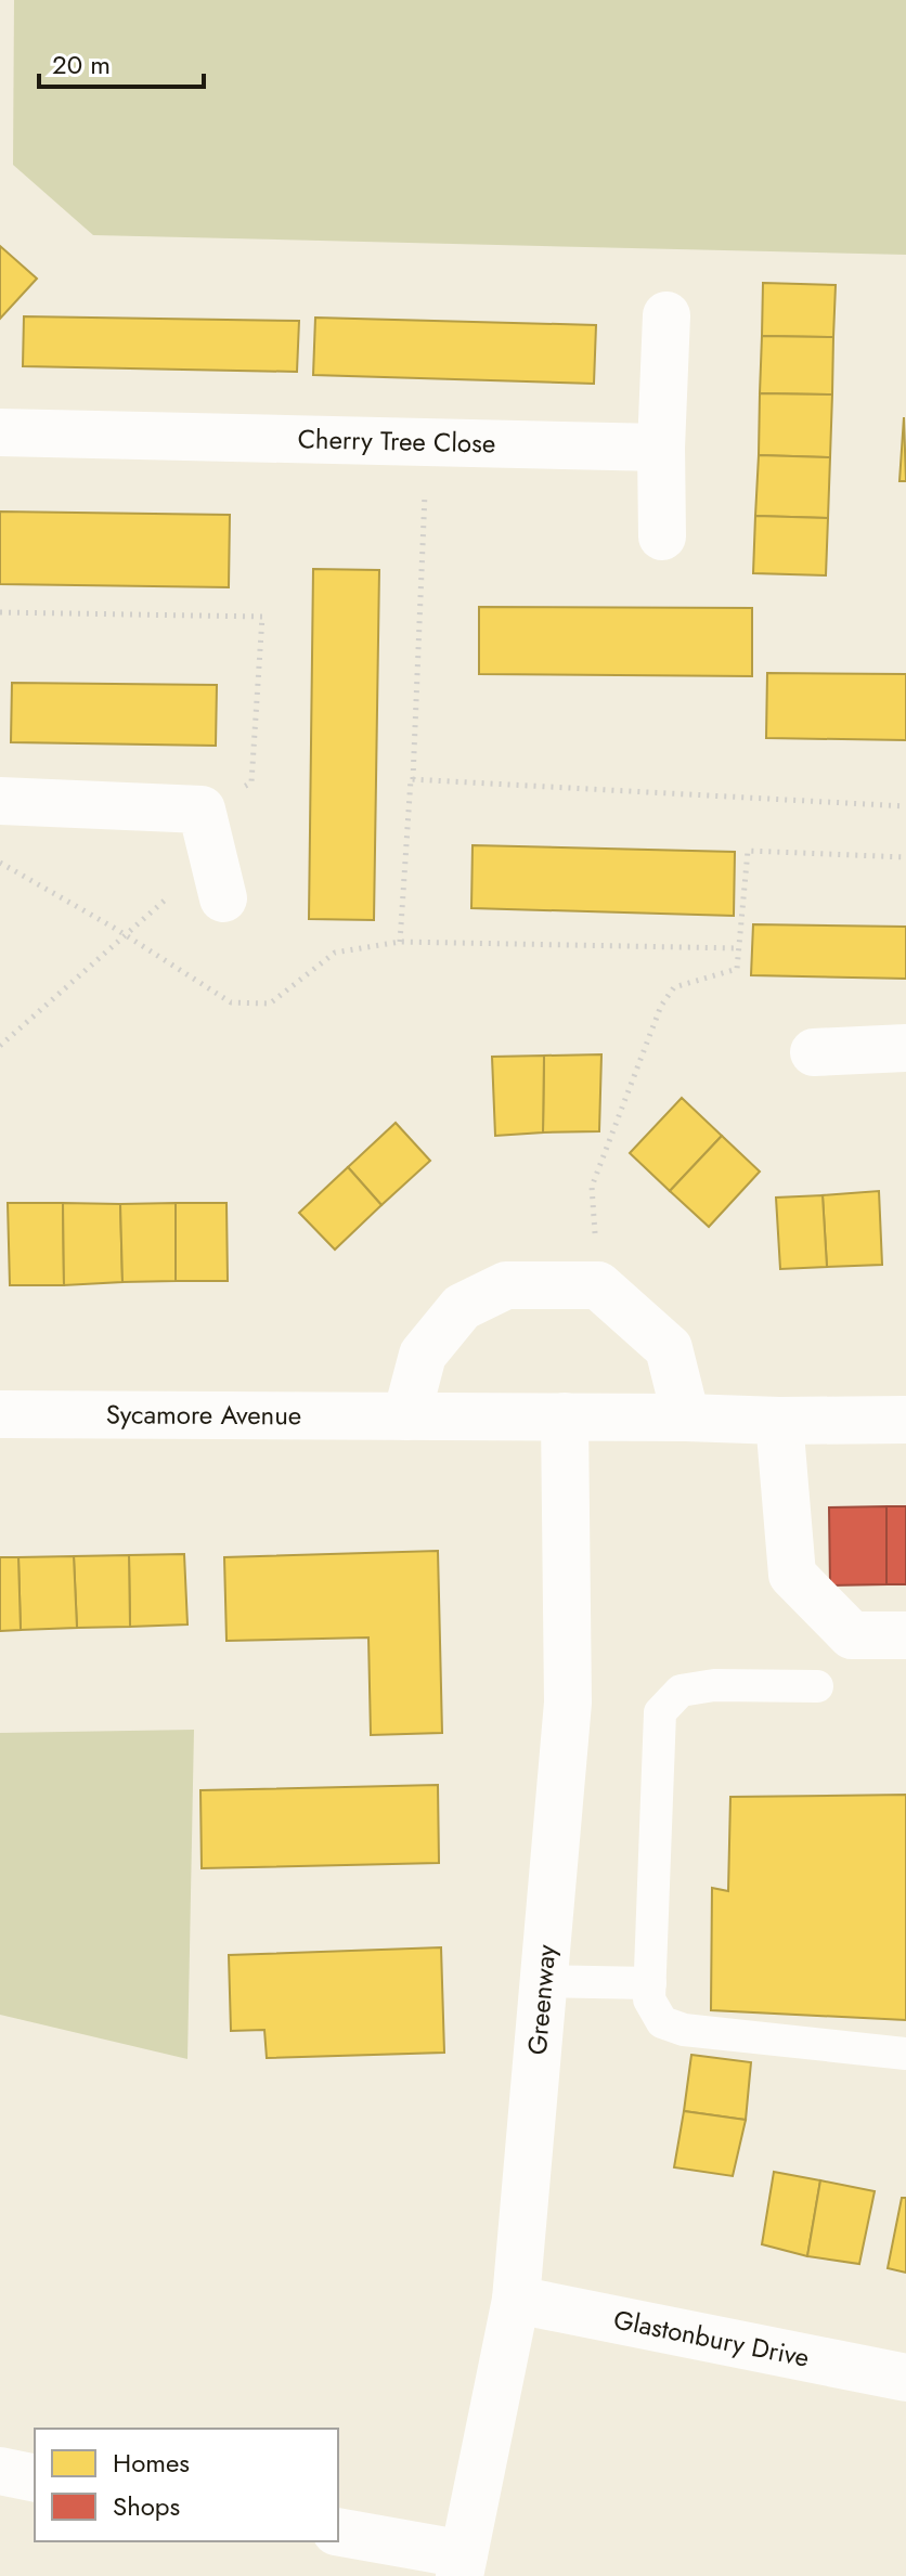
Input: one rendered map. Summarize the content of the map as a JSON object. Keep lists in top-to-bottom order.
{
  "streets": {
    "street": [
      "Cherry Tree Close",
      "Sycamore Avenue",
      "Greenway",
      "Glastonbury Drive"
    ]
  },
  "crossings": [
    ["Sycamore Avenue", "Greenway"],
    ["Greenway", "Glastonbury Drive"]
  ],
  "legend": ["Homes", "Shops"],
  "scale_bar": "20 m"
}
